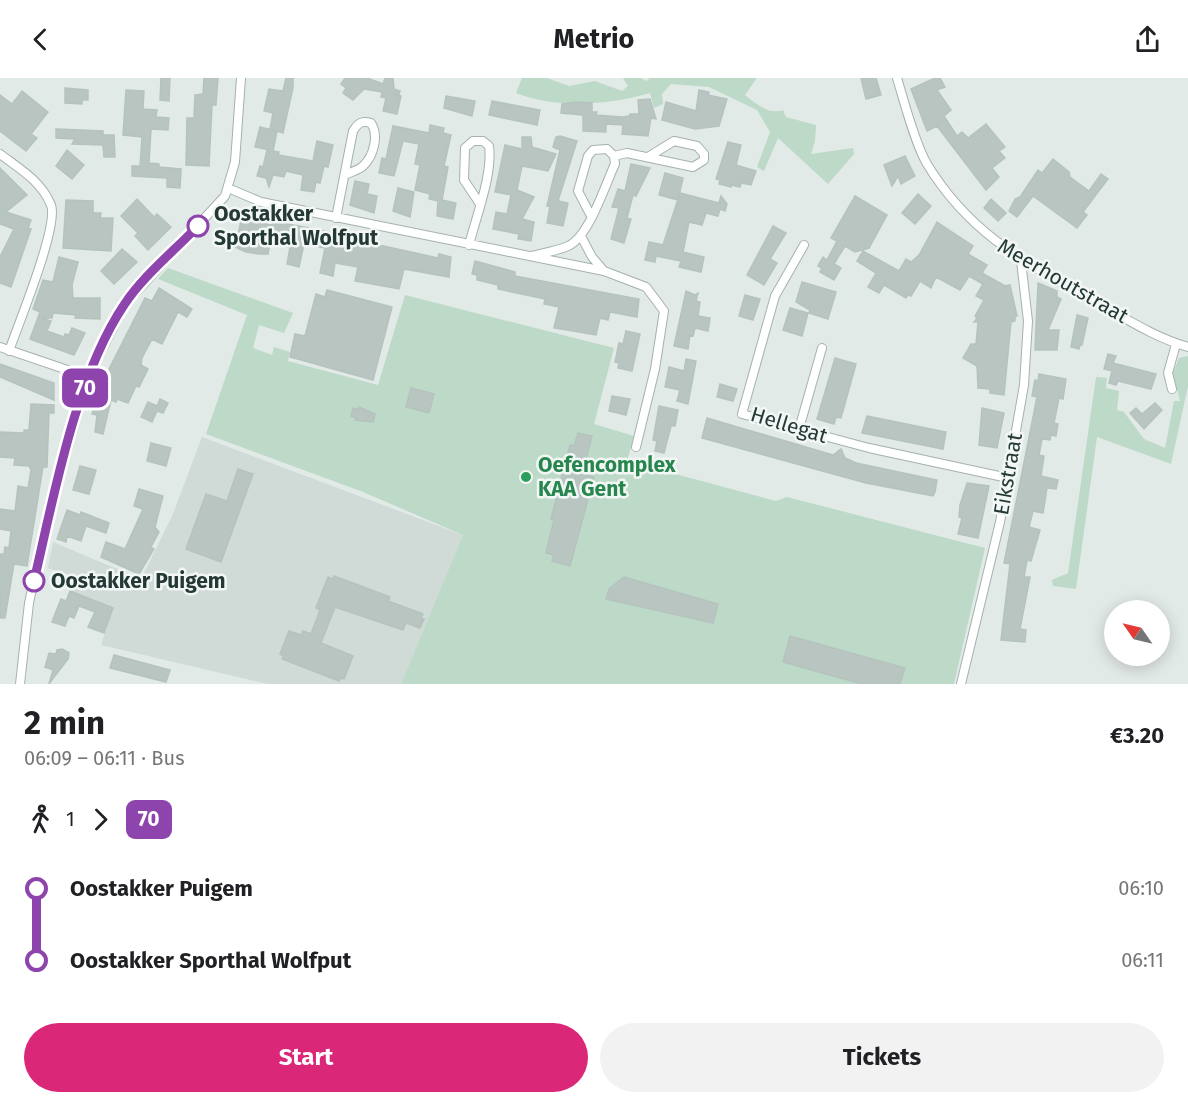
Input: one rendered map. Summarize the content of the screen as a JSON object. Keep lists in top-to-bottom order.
{
  "streets": {
    "street": ["Meerhoutstraat", "Hellegat", "Eikstraat"]
  },
  "crossings": [
    ["Meerhoutstraat", "Eikstraat"],
    ["Hellegat", "Eikstraat"]
  ],
  "places": ["Oostakker Sporthal Wolfput", "Oefencomplex KAA Gent", "Oostakker Puigem"],
  "lines": ["bus line 70"],
  "north": "top left",
  "page": {
    "header": "Metrio",
    "on_map": "70",
    "heading": ["2 min", "06:09 – 06:11 · Bus", "€3.20"],
    "legs": ["1", "70"],
    "list": [
      {
        "name": "Oostakker Puigem",
        "value": "06:10"
      },
      {
        "name": "Oostakker Sporthal Wolfput",
        "value": "06:11"
      }
    ],
    "buttons": ["Start", "Tickets"]
  }
}
